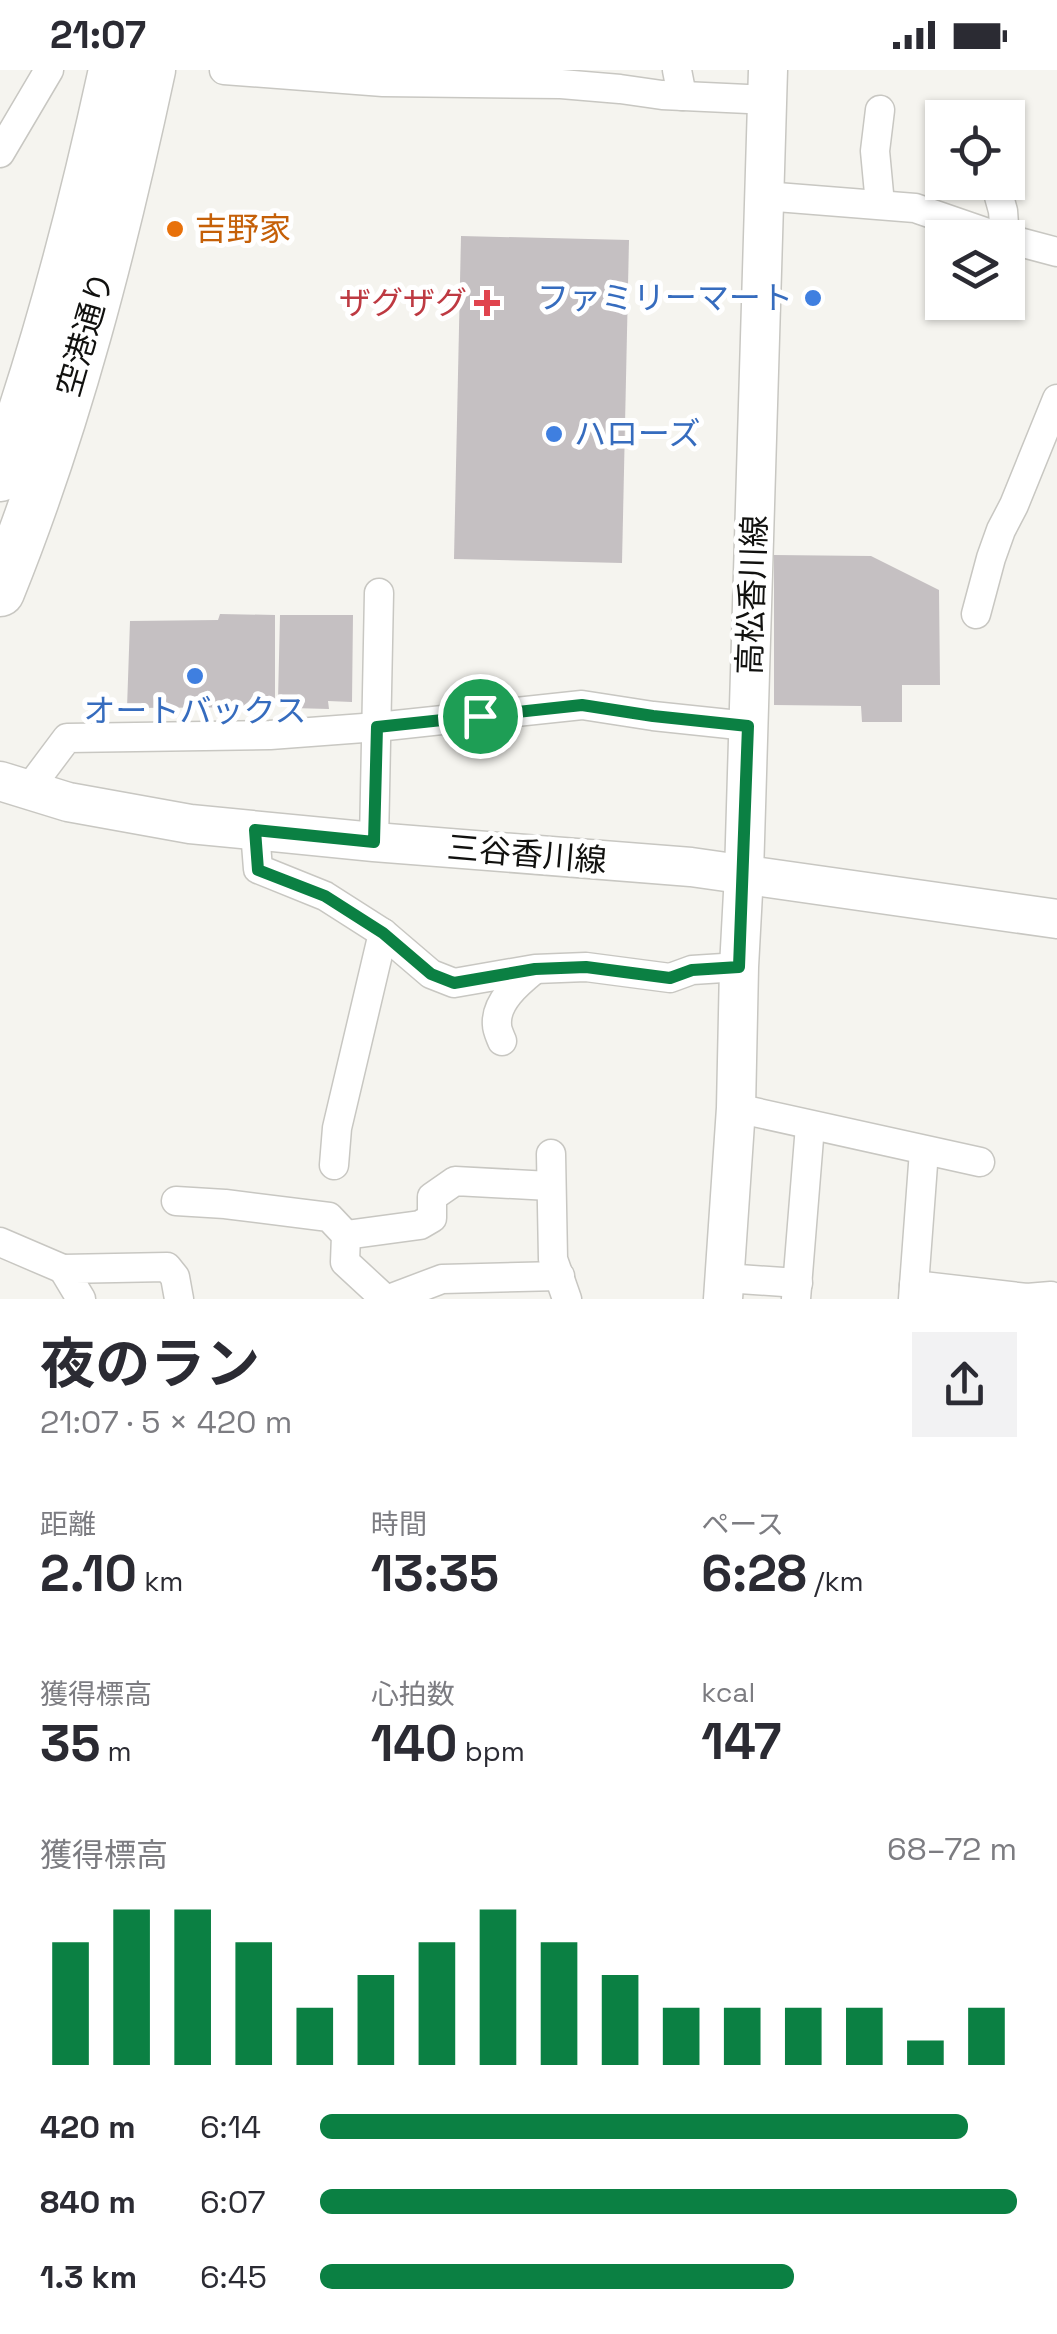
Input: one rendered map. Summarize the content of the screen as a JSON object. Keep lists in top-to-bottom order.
{
  "streets": {
    "highway": ["空港通り"],
    "main road": ["高松香川線", "三谷香川線"]
  },
  "crossings": [
    ["高松香川線", "三谷香川線"]
  ],
  "places": {
    "other": [
      "吉野家",
      "ファミリーマート",
      "ハローズ",
      "オートバックス"
    ],
    "health": ["ザグザグ"]
  },
  "page": {
    "status": "21:07",
    "heading": ["夜のラン", "21:07 · 5 × 420 m"],
    "stats": [
      ["距離", "2.10 km"],
      ["時間", "13:35"],
      ["ペース", "6:28 /km"],
      ["獲得標高", "35 m"],
      ["心拍数", "140 bpm"],
      ["kcal", "147"]
    ],
    "chart": ["獲得標高", "68–72 m"],
    "list": [
      {
        "name": "420 m",
        "note": "6:14"
      },
      {
        "name": "840 m",
        "note": "6:07"
      },
      {
        "name": "1.3 km",
        "note": "6:45"
      }
    ]
  }
}
